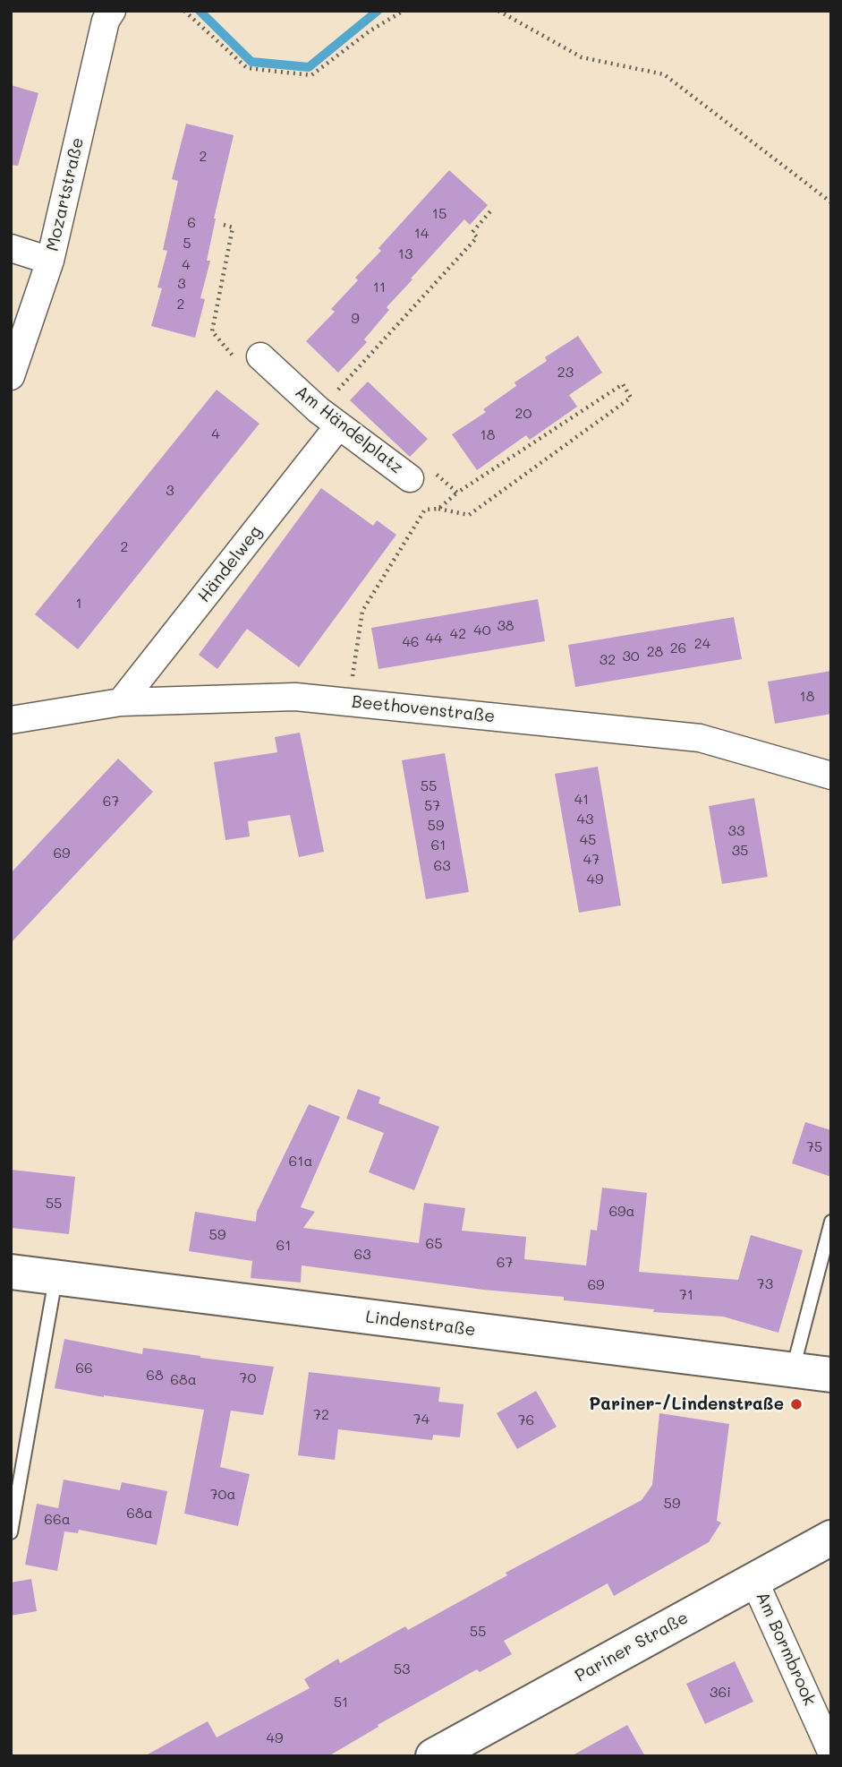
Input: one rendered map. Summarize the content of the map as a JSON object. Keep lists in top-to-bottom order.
{
  "streets": {
    "street": [
      "Mozartstraße",
      "Am Händelplatz",
      "Händelweg",
      "Beethovenstraße",
      "Lindenstraße",
      "Pariner Straße",
      "Am Bormbrook"
    ]
  },
  "crossings": [
    ["Am Händelplatz", "Händelweg"],
    ["Händelweg", "Beethovenstraße"],
    ["Pariner Straße", "Am Bormbrook"]
  ],
  "places": ["Pariner-/Lindenstraße"],
  "house_numbers": [
    "2",
    "15",
    "6",
    "14",
    "5",
    "13",
    "4",
    "3",
    "11",
    "2",
    "9",
    "23",
    "20",
    "4",
    "18",
    "3",
    "2",
    "1",
    "38",
    "40",
    "42",
    "44",
    "46",
    "24",
    "26",
    "28",
    "30",
    "32",
    "18",
    "55",
    "41",
    "67",
    "57",
    "43",
    "59",
    "33",
    "45",
    "61",
    "35",
    "69",
    "47",
    "63",
    "49",
    "75",
    "61a",
    "55",
    "69a",
    "59",
    "65",
    "61",
    "63",
    "67",
    "73",
    "69",
    "71",
    "66",
    "68",
    "70",
    "68a",
    "72",
    "74",
    "76",
    "70a",
    "59",
    "68a",
    "66a",
    "55",
    "53",
    "36i",
    "51",
    "49"
  ]
}
